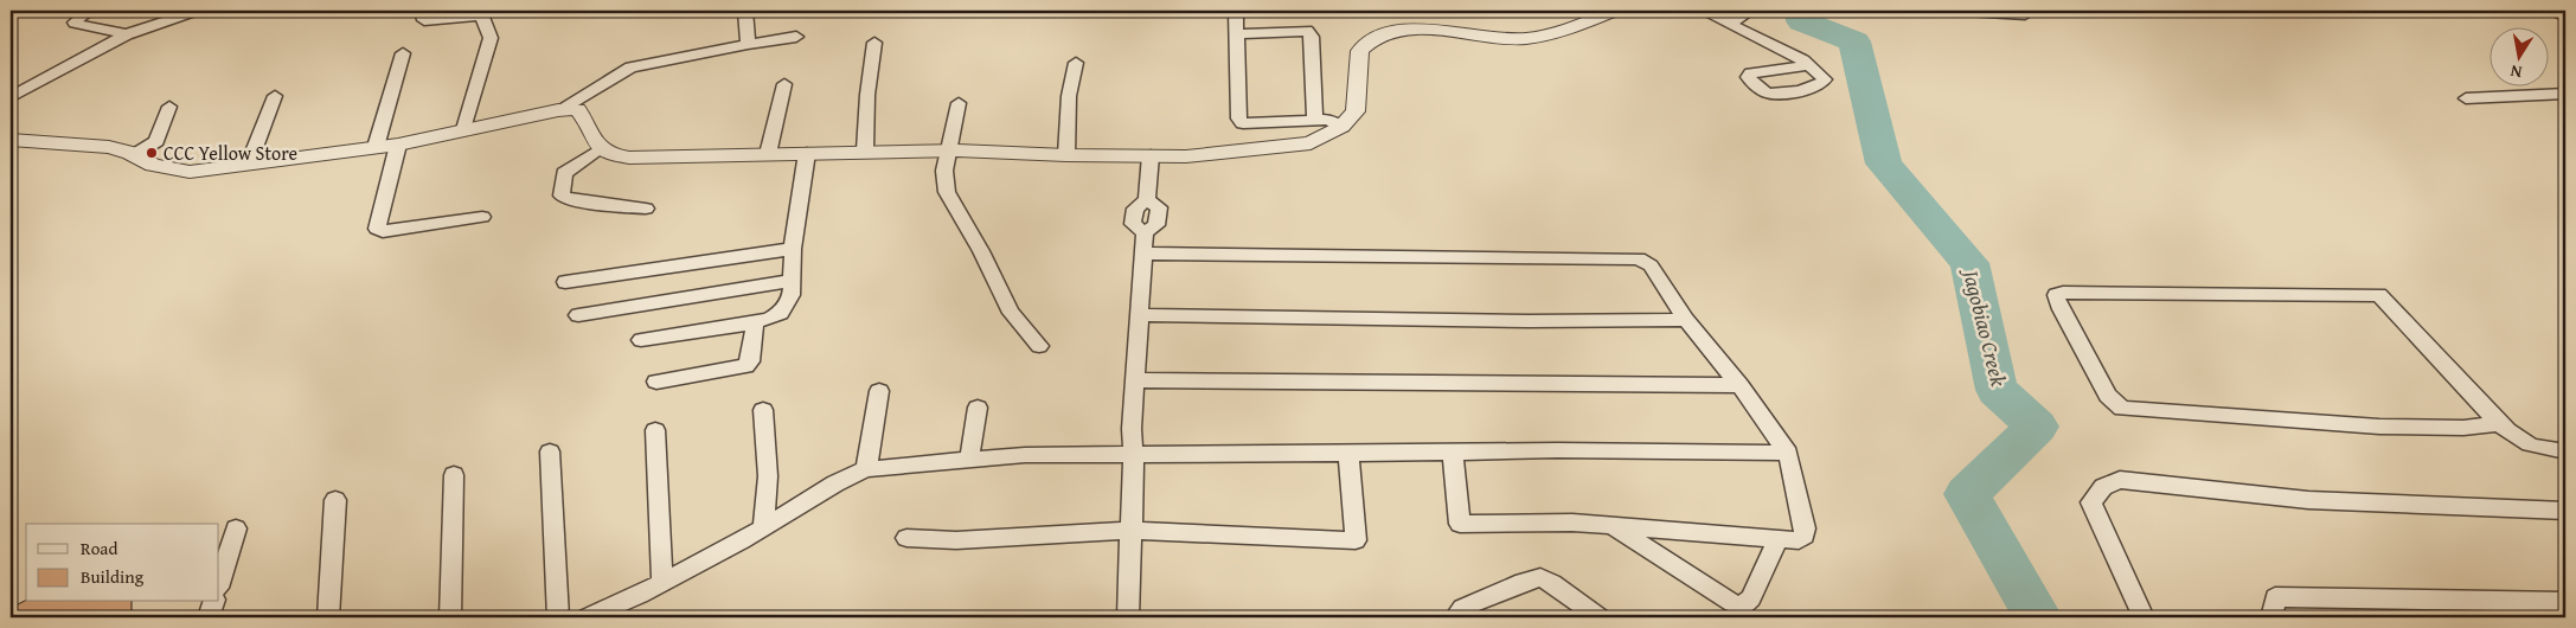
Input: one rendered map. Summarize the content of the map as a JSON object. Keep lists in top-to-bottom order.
{
  "water": ["Jagobiao Creek"],
  "places": ["CCC Yellow Store"],
  "legend": ["Road", "Building"],
  "north": "bottom"
}
